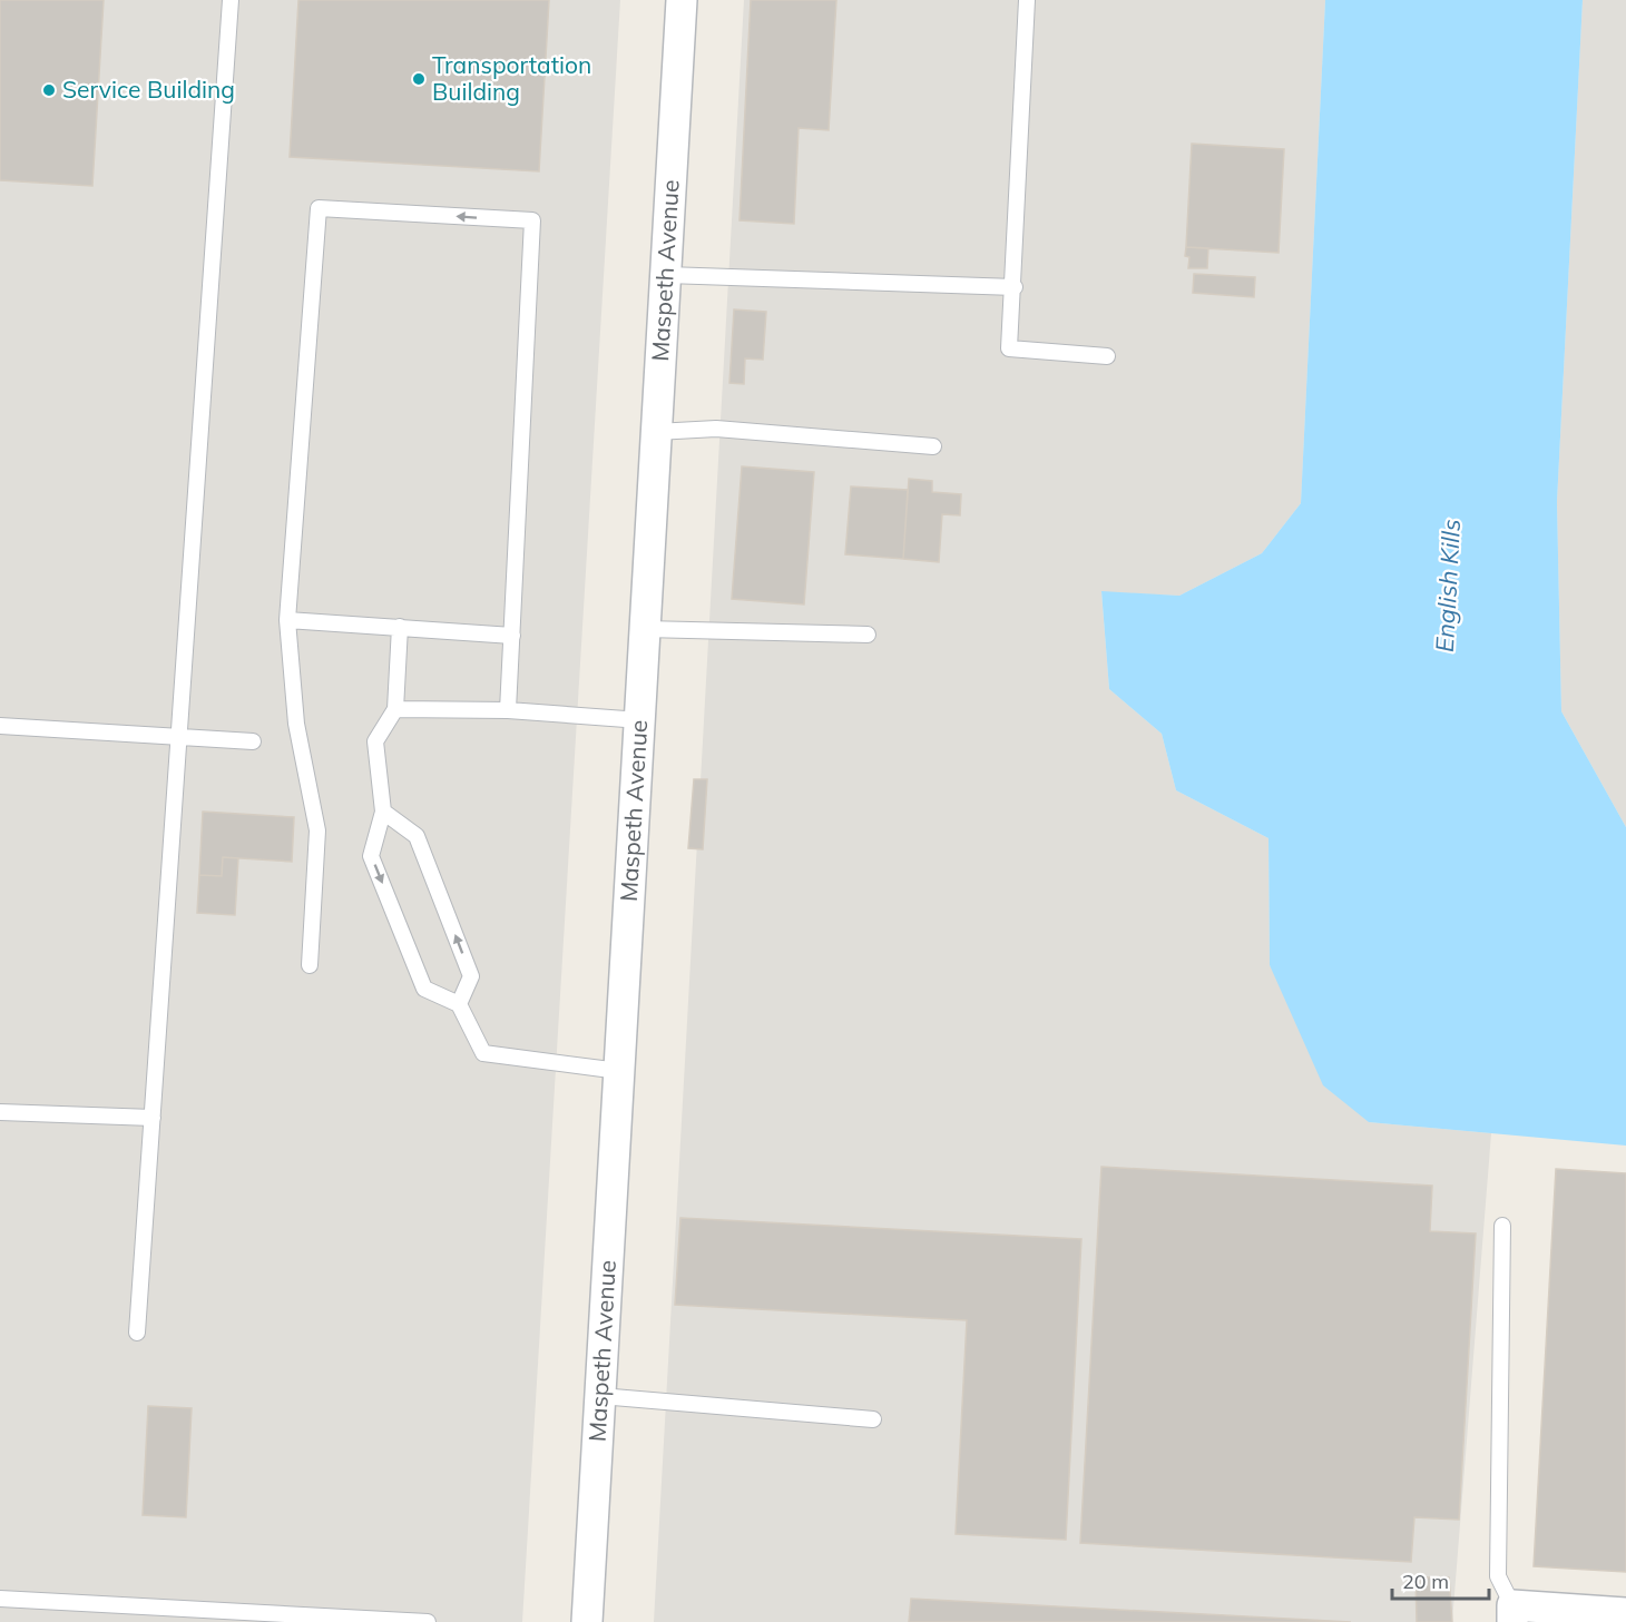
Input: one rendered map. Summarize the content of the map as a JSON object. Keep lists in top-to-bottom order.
{
  "streets": {
    "street": ["Maspeth Avenue"]
  },
  "water": ["English Kills"],
  "places": ["Transportation Building", "Service Building"],
  "scale_bar": "20 m"
}
